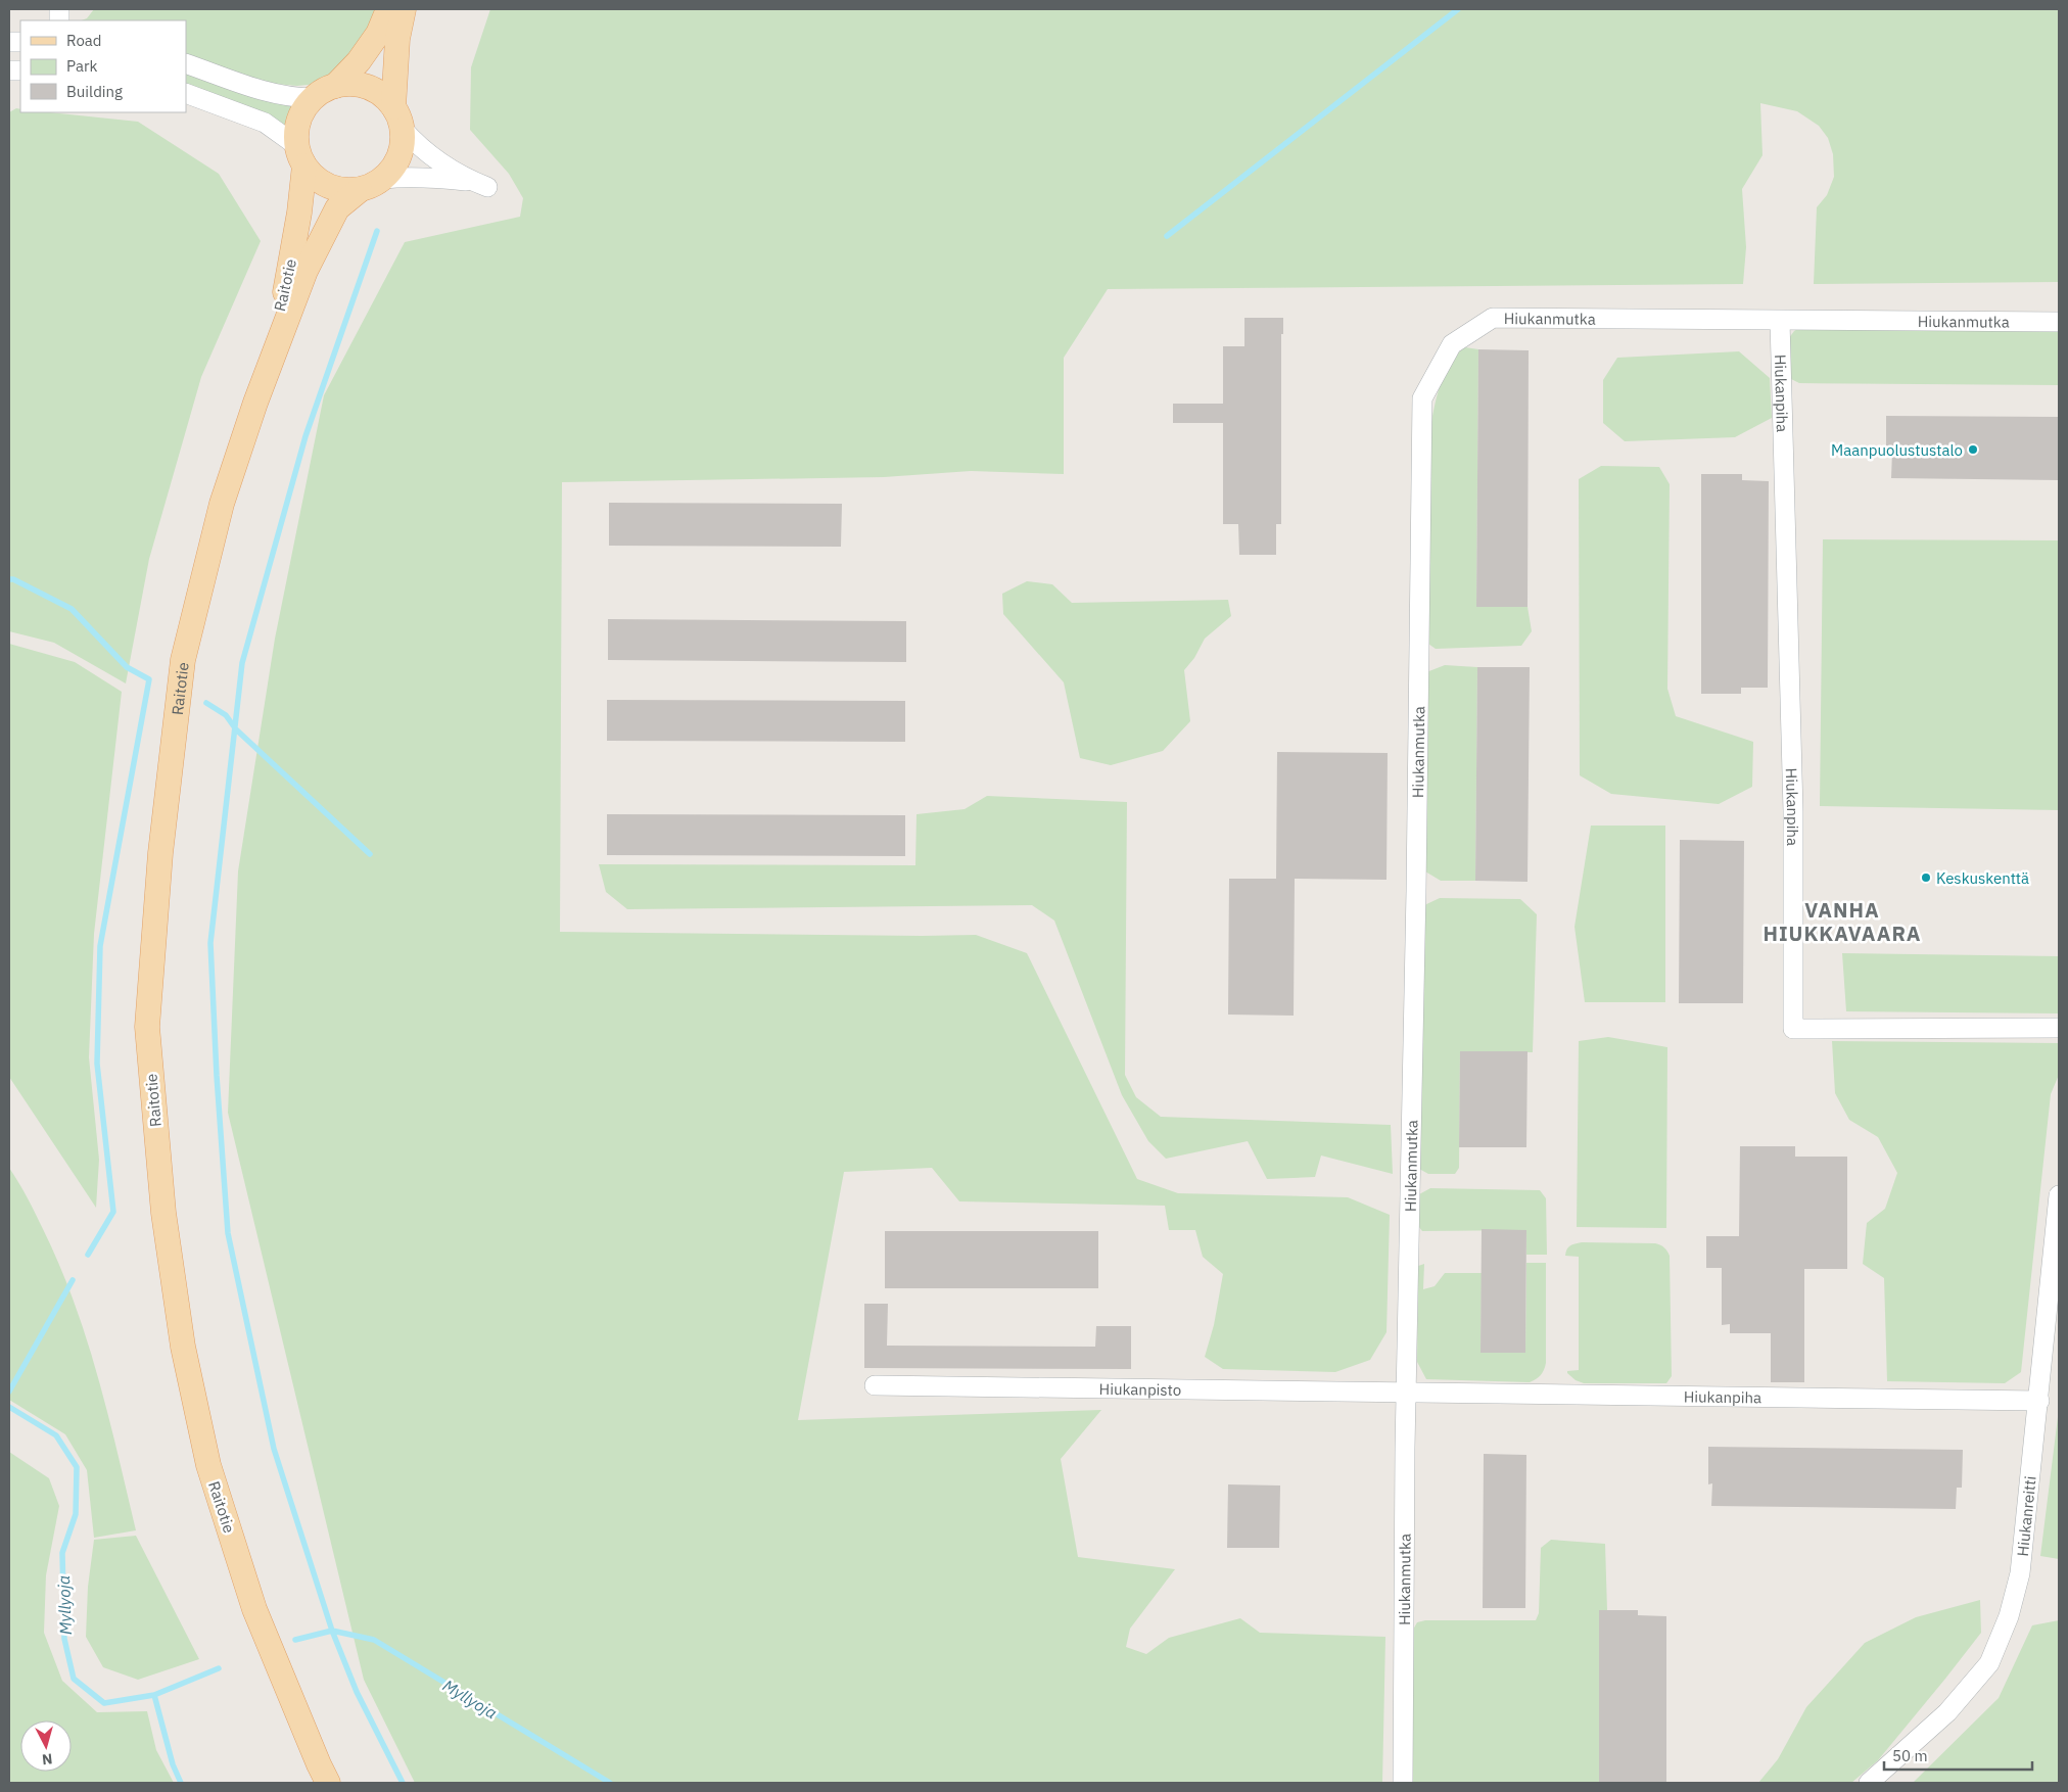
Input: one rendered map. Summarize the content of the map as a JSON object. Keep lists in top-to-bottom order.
{
  "streets": {
    "main road": ["Raitotie"],
    "street": [
      "Hiukanmutka",
      "Hiukanpiha",
      "Hiukanpisto",
      "Hiukanreitti"
    ]
  },
  "crossings": [
    ["Hiukanmutka", "Hiukanpiha"],
    ["Hiukanmutka", "Hiukanpisto"],
    ["Hiukanpiha", "Hiukanpisto"],
    ["Hiukanpiha", "Hiukanreitti"]
  ],
  "districts": ["VANHA HIUKKAVAARA"],
  "water": ["Myllyoja"],
  "places": ["Maanpuolustustalo", "Keskuskenttä"],
  "legend": ["Road", "Park", "Building"],
  "scale_bar": "50 m",
  "north": "bottom"
}
